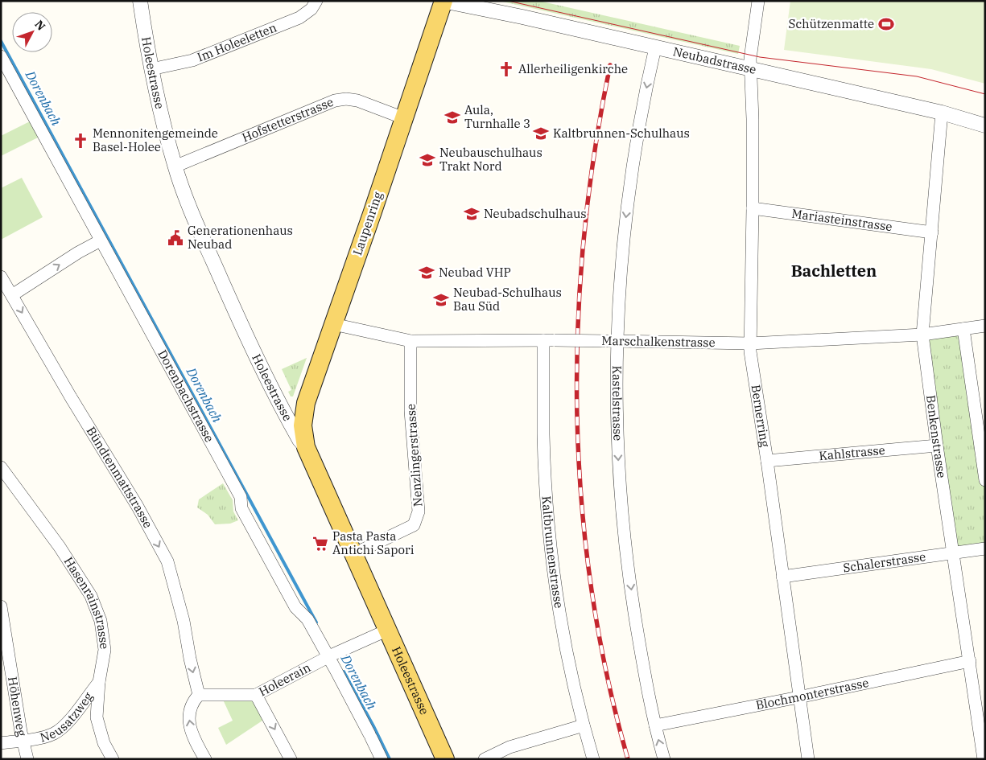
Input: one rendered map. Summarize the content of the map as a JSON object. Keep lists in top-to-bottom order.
{
  "streets": {
    "main road": ["Holeestrasse", "Laupenring"],
    "street": [
      "Im Holeeletten",
      "Neubadstrasse",
      "Hofstetterstrasse",
      "Mariasteinstrasse",
      "Marschalkenstrasse",
      "Dorenbachstrasse",
      "Kastelstrasse",
      "Bernerring",
      "Benkenstrasse",
      "Kahlstrasse",
      "Nenzlingerstrasse",
      "Bündtenmattstrasse",
      "Kaltbrunnenstrasse",
      "Schalerstrasse",
      "Hasenrainstrasse",
      "Holeerain",
      "Blochmonterstrasse",
      "Höhenweg",
      "Neusatzweg"
    ]
  },
  "crossings": [
    ["Im Holeeletten", "Holeestrasse"],
    ["Neubadstrasse", "Laupenring"],
    ["Neubadstrasse", "Kastelstrasse"],
    ["Neubadstrasse", "Bernerring"],
    ["Neubadstrasse", "Benkenstrasse"],
    ["Holeestrasse", "Hofstetterstrasse"],
    ["Holeestrasse", "Laupenring"],
    ["Holeestrasse", "Nenzlingerstrasse"],
    ["Holeestrasse", "Holeerain"],
    ["Hofstetterstrasse", "Laupenring"],
    ["Mariasteinstrasse", "Bernerring"],
    ["Mariasteinstrasse", "Benkenstrasse"],
    ["Laupenring", "Marschalkenstrasse"],
    ["Marschalkenstrasse", "Kastelstrasse"],
    ["Marschalkenstrasse", "Bernerring"],
    ["Marschalkenstrasse", "Benkenstrasse"],
    ["Marschalkenstrasse", "Nenzlingerstrasse"],
    ["Marschalkenstrasse", "Kaltbrunnenstrasse"],
    ["Dorenbachstrasse", "Holeerain"],
    ["Kastelstrasse", "Blochmonterstrasse"],
    ["Bernerring", "Kahlstrasse"],
    ["Bernerring", "Schalerstrasse"],
    ["Bernerring", "Blochmonterstrasse"],
    ["Benkenstrasse", "Kahlstrasse"],
    ["Benkenstrasse", "Schalerstrasse"],
    ["Benkenstrasse", "Blochmonterstrasse"],
    ["Bündtenmattstrasse", "Holeerain"],
    ["Hasenrainstrasse", "Neusatzweg"],
    ["Höhenweg", "Neusatzweg"]
  ],
  "one_way": ["Kastelstrasse", "Bündtenmattstrasse"],
  "districts": ["Bachletten"],
  "water": ["Dorenbach"],
  "places": {
    "sports": ["Schützenmatte"],
    "church": ["Allerheiligenkirche", "Mennonitengemeinde Basel-Holee"],
    "school or university": [
      "Aula, Turnhalle 3",
      "Kaltbrunnen-Schulhaus",
      "Neubauschulhaus Trakt Nord",
      "Neubadschulhaus",
      "Neubad VHP",
      "Neubad-Schulhaus Bau Süd"
    ],
    "public building": ["Generationenhaus Neubad"],
    "supermarket": ["Pasta Pasta Antichi Sapori"]
  },
  "north": "top right"
}
